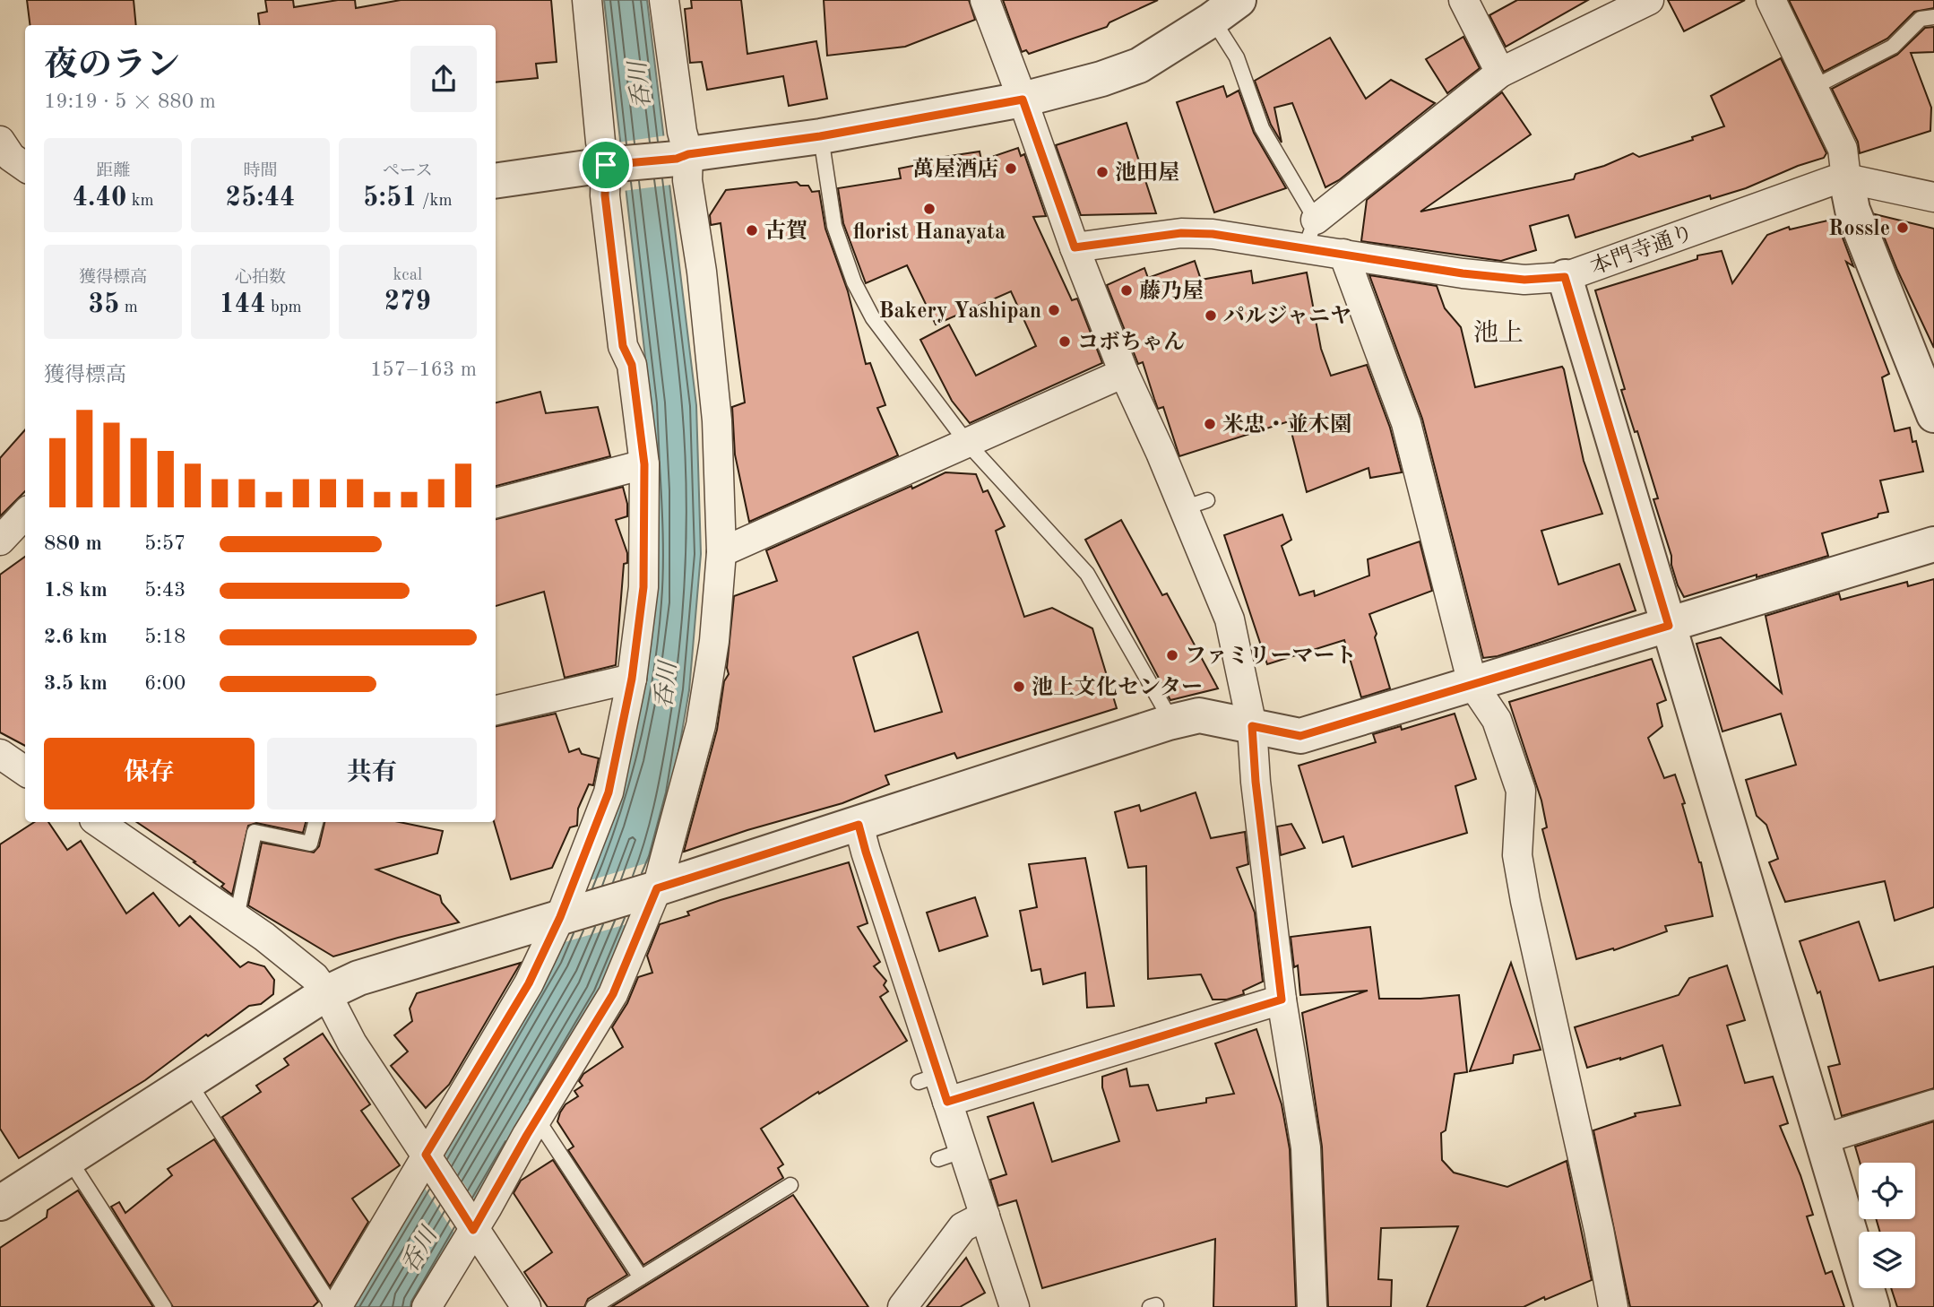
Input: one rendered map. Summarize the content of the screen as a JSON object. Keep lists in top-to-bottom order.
{
  "streets": {
    "street": ["本門寺通り"]
  },
  "districts": ["池上"],
  "water": ["呑川"],
  "places": [
    "萬屋酒店",
    "池田屋",
    "florist Hanayata",
    "Rossle",
    "古賀",
    "藤乃屋",
    "Bakery Yashipan",
    "パルジャニヤ",
    "コボちゃん",
    "米忠・並木園",
    "ファミリーマート",
    "池上文化センター"
  ],
  "page": {
    "heading": ["夜のラン", "19:19 · 5 × 880 m"],
    "stats": [
      ["距離", "4.40 km"],
      ["時間", "25:44"],
      ["ペース", "5:51 /km"],
      ["獲得標高", "35 m"],
      ["心拍数", "144 bpm"],
      ["kcal", "279"]
    ],
    "chart": ["獲得標高", "157–163 m"],
    "list": [
      {
        "name": "880 m",
        "note": "5:57"
      },
      {
        "name": "1.8 km",
        "note": "5:43"
      },
      {
        "name": "2.6 km",
        "note": "5:18"
      },
      {
        "name": "3.5 km",
        "note": "6:00"
      }
    ],
    "buttons": ["保存", "共有"]
  }
}
